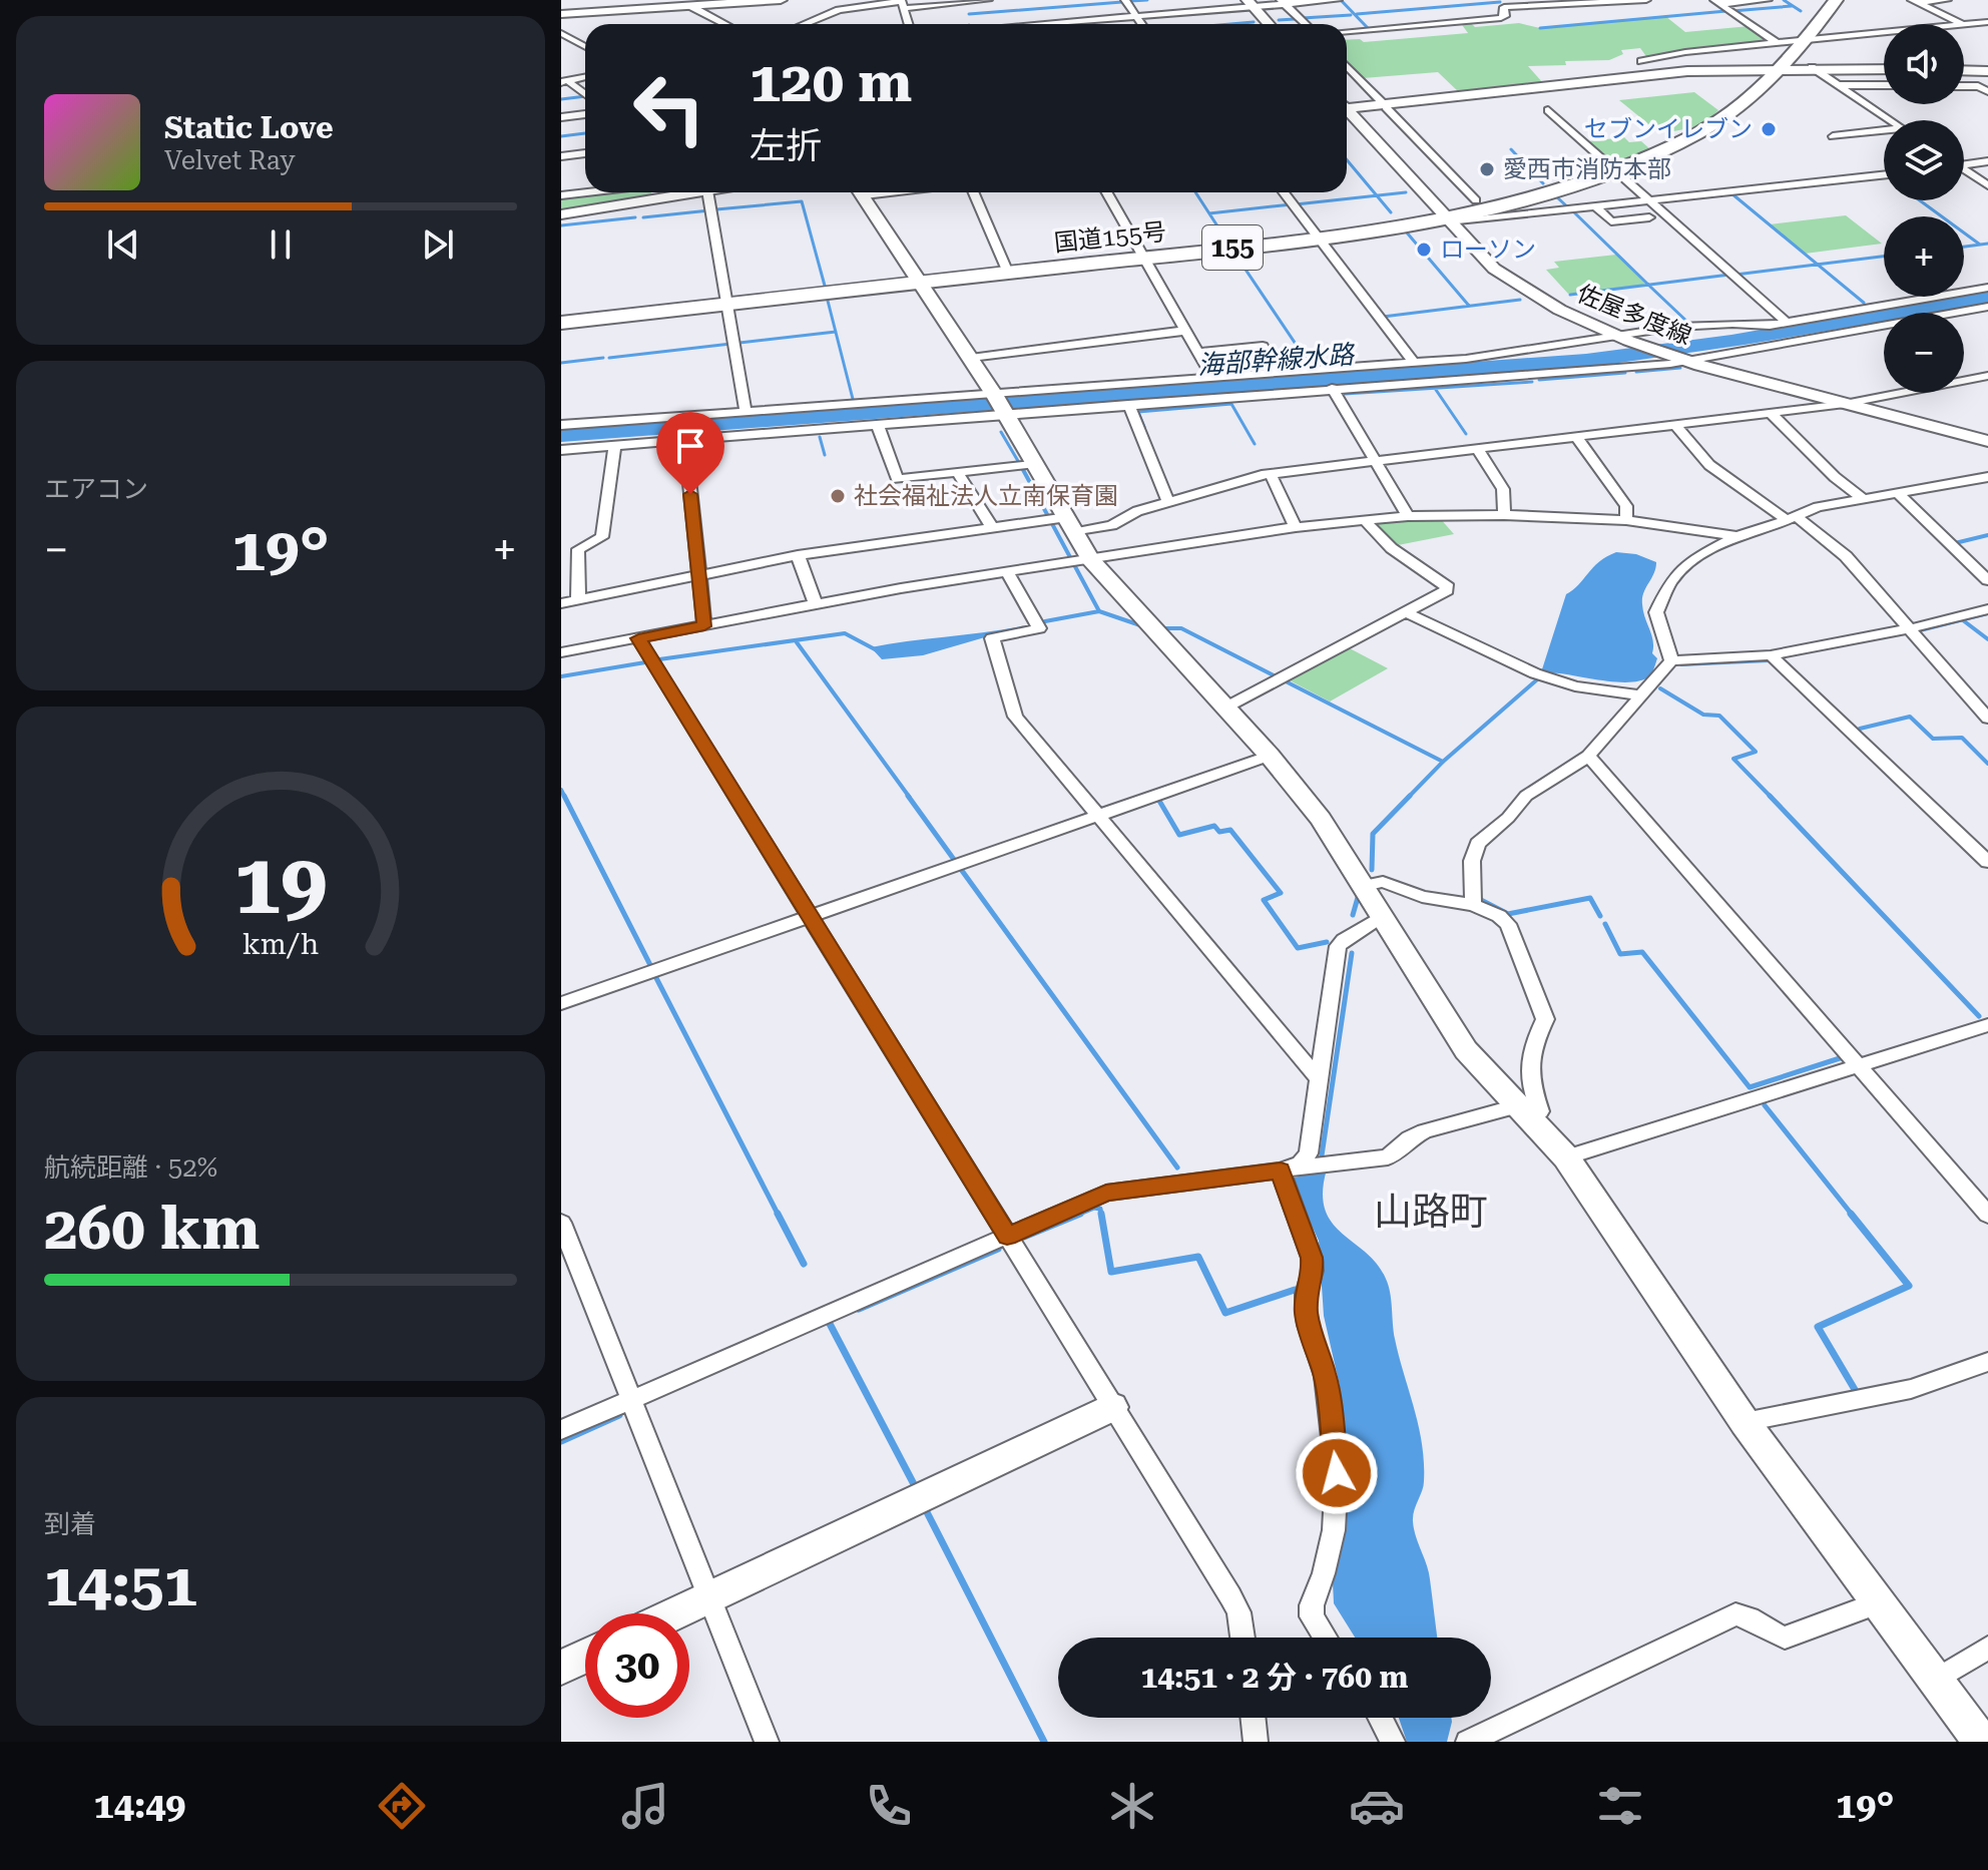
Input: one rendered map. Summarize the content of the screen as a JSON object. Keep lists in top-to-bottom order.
{
  "streets": {
    "highway": ["国道155号", "155"],
    "street": ["佐屋多度線"]
  },
  "crossings": [
    ["国道155号", "佐屋多度線"]
  ],
  "districts": ["山路町"],
  "water": ["海部幹線水路"],
  "places": [
    "セブンイレブン",
    "愛西市消防本部",
    "ローソン",
    "社会福祉法人立南保育園"
  ],
  "page": {
    "map_buttons": ["+", "−"],
    "turn": ["120 m", "左折"],
    "song": ["Static Love", "Velvet Ray"],
    "tile": [
      "エアコン",
      ["航続距離 · 52%", "260 km"],
      ["到着", "14:51"]
    ],
    "heat": ["−", "19°", "+"],
    "limit": "30",
    "trip": "14:51 · 2 分 · 760 m",
    "tabs": ["14:49", "19°"],
    "gauge": ["19", "km/h"]
  }
}
